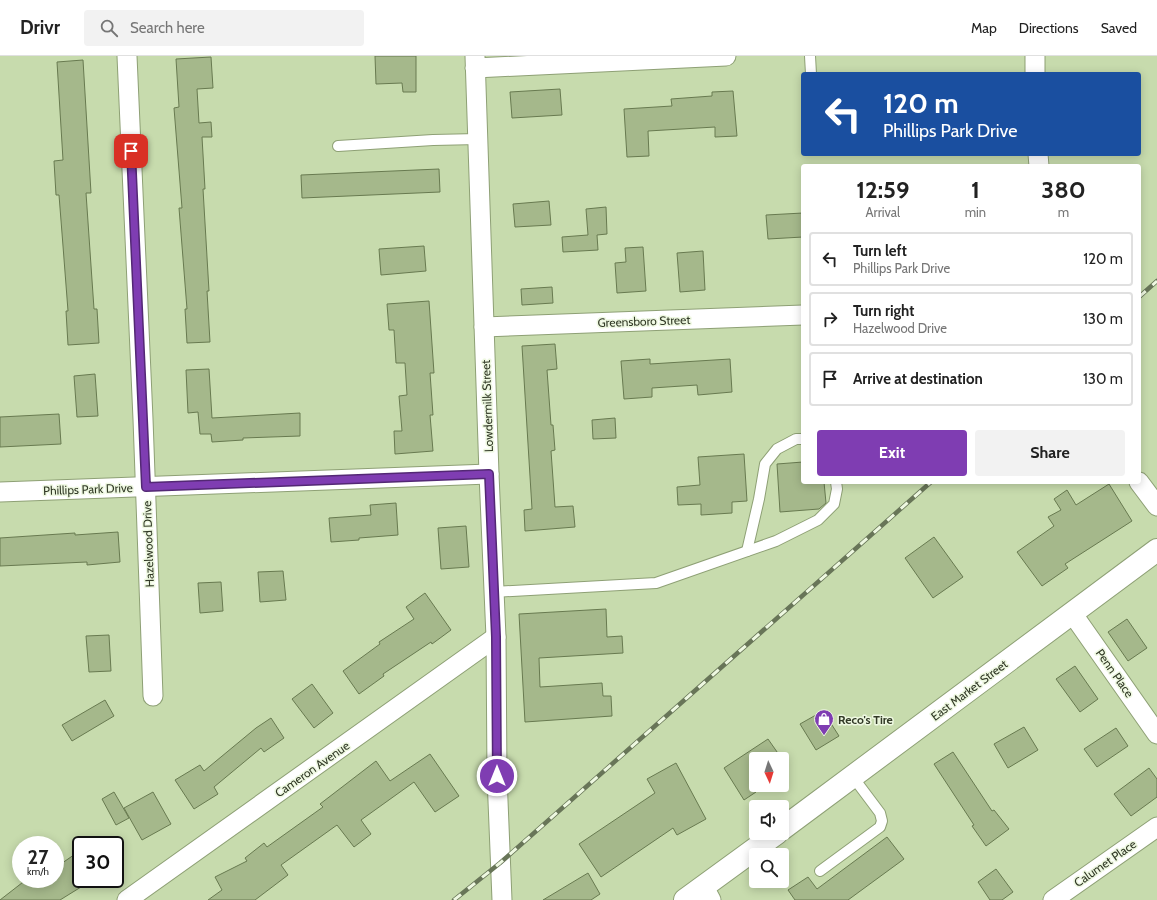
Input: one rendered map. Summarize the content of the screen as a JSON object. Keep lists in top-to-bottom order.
{
  "streets": {
    "main road": ["East Market Street"],
    "street": [
      "Greensboro Street",
      "Lowdermilk Street",
      "Phillips Park Drive",
      "Hazelwood Drive",
      "Penn Place",
      "Cameron Avenue",
      "Calumet Place"
    ]
  },
  "crossings": [
    ["Greensboro Street", "Lowdermilk Street"],
    ["Lowdermilk Street", "Phillips Park Drive"],
    ["Lowdermilk Street", "Cameron Avenue"],
    ["Phillips Park Drive", "Hazelwood Drive"],
    ["Penn Place", "East Market Street"]
  ],
  "places": {
    "shop": ["Reco's Tire"]
  },
  "north": "bottom",
  "page": {
    "header": "Drivr",
    "search": "Search here",
    "nav": ["Map", "Directions", "Saved"],
    "turn": ["120 m", "Phillips Park Drive"],
    "eta": [
      "12:59",
      "Arrival",
      "1",
      "min",
      "380",
      "m"
    ],
    "list": [
      {
        "name": "Turn left",
        "note": "Phillips Park Drive",
        "value": "120 m"
      },
      {
        "name": "Turn right",
        "note": "Hazelwood Drive",
        "value": "130 m"
      },
      {
        "name": "Arrive at destination",
        "value": "130 m"
      }
    ],
    "buttons": ["Exit", "Share"],
    "speed": "27 km/h",
    "limit": "30"
  }
}
